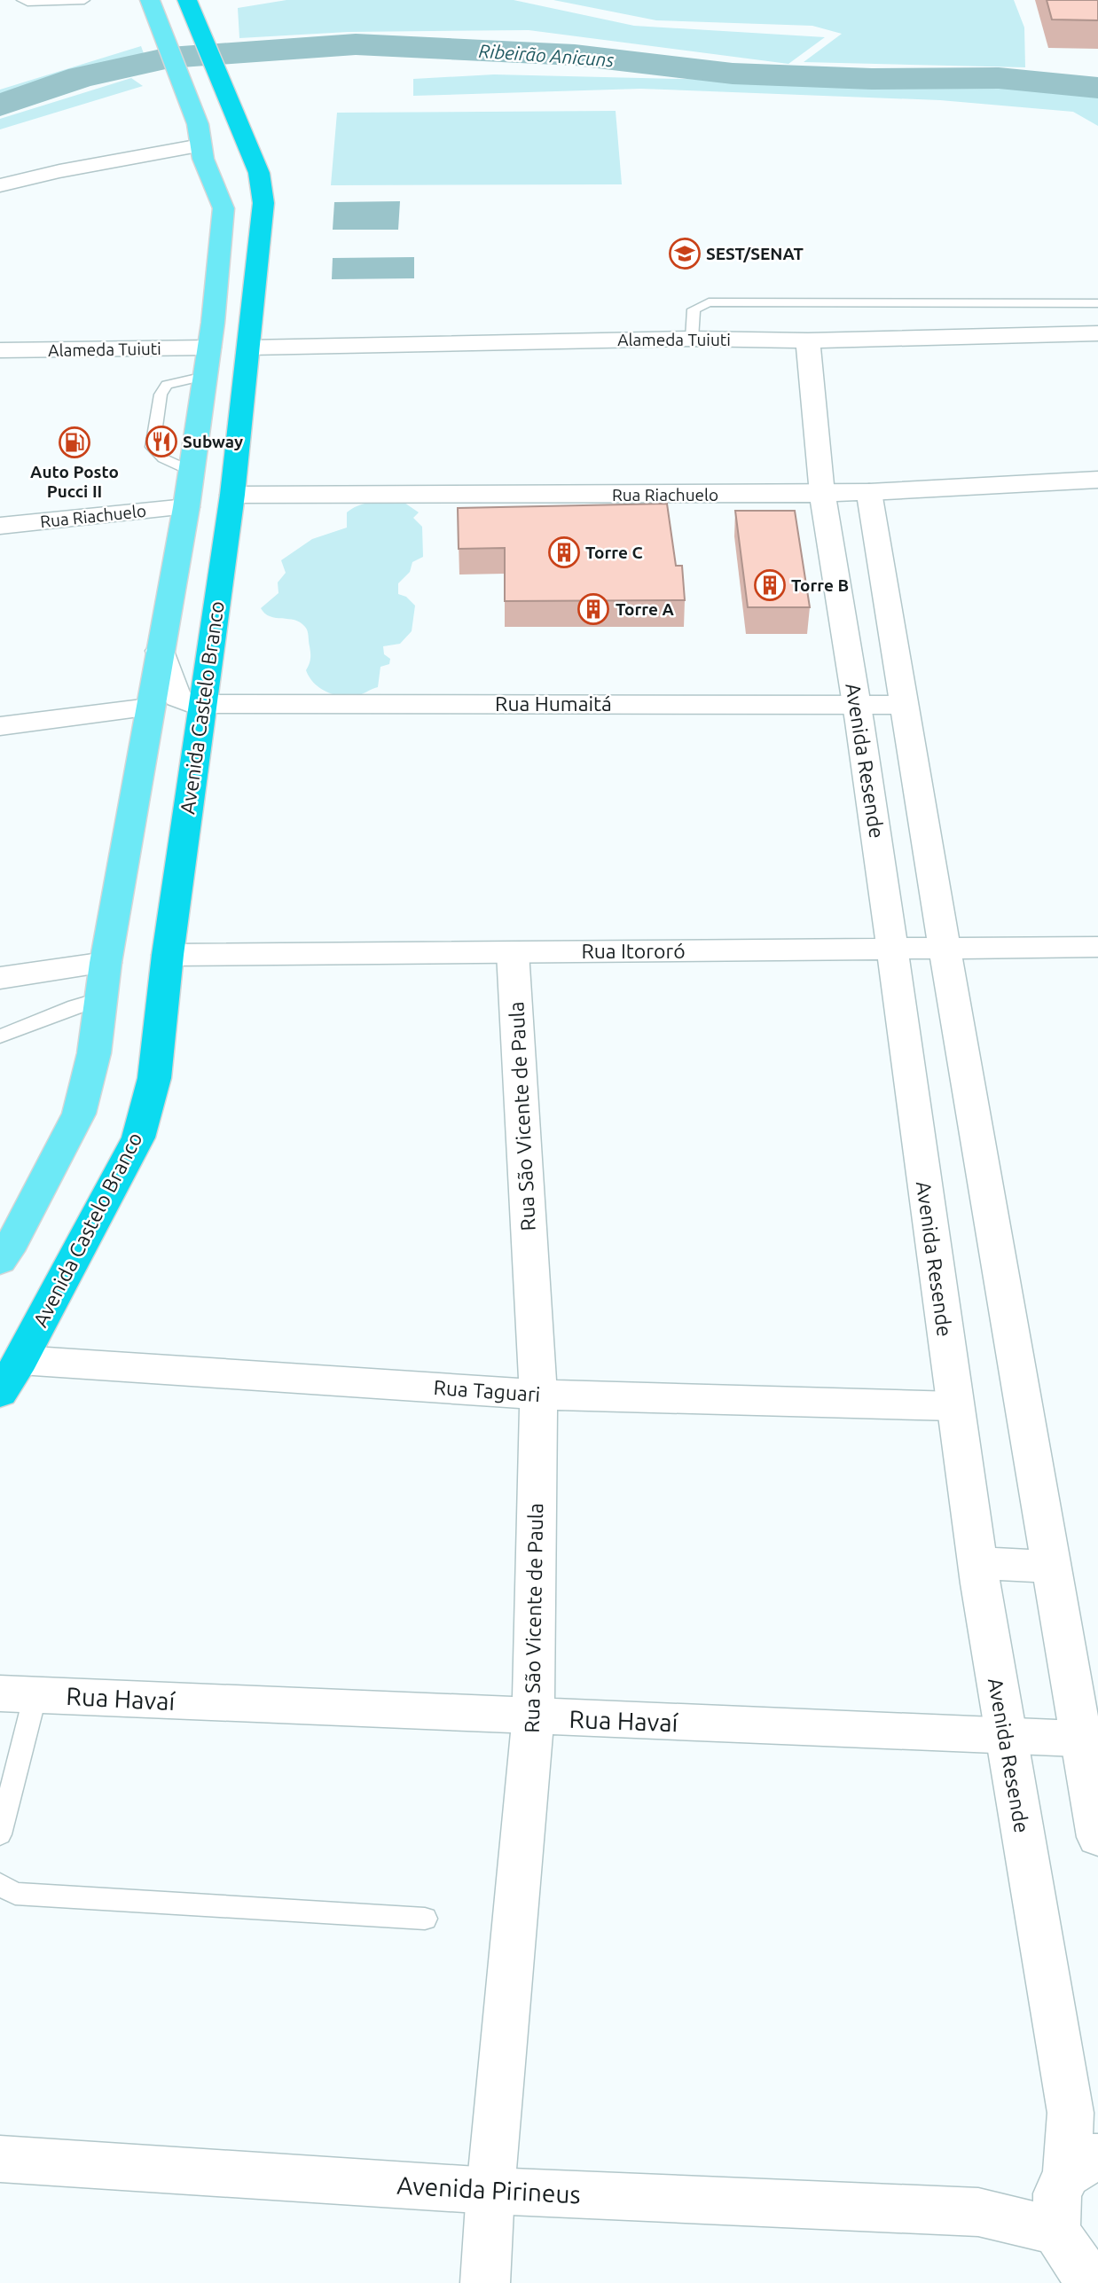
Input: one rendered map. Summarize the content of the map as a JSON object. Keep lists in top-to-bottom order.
{
  "streets": {
    "highway": ["Avenida Castelo Branco"],
    "street": [
      "Alameda Tuiuti",
      "Rua Riachuelo",
      "Rua Humaitá",
      "Avenida Resende",
      "Rua Itororó",
      "Rua São Vicente de Paula",
      "Rua Taguari",
      "Rua Havaí",
      "Avenida Pirineus"
    ]
  },
  "crossings": [
    ["Alameda Tuiuti", "Avenida Castelo Branco"],
    ["Alameda Tuiuti", "Avenida Resende"],
    ["Rua Riachuelo", "Avenida Castelo Branco"],
    ["Rua Riachuelo", "Avenida Resende"],
    ["Rua Humaitá", "Avenida Castelo Branco"],
    ["Rua Humaitá", "Avenida Resende"],
    ["Avenida Castelo Branco", "Rua Itororó"],
    ["Avenida Castelo Branco", "Rua Taguari"],
    ["Avenida Resende", "Rua Itororó"],
    ["Avenida Resende", "Rua Taguari"],
    ["Avenida Resende", "Rua Havaí"],
    ["Avenida Resende", "Avenida Pirineus"],
    ["Rua Itororó", "Rua São Vicente de Paula"],
    ["Rua São Vicente de Paula", "Rua Taguari"],
    ["Rua São Vicente de Paula", "Rua Havaí"],
    ["Rua São Vicente de Paula", "Avenida Pirineus"]
  ],
  "water": ["Ribeirão Anicuns"],
  "places": {
    "school or university": ["SEST/SENAT"],
    "restaurant": ["Subway"],
    "fuel station": ["Auto Posto Pucci II"],
    "building": ["Torre C", "Torre B", "Torre A"]
  }
}
